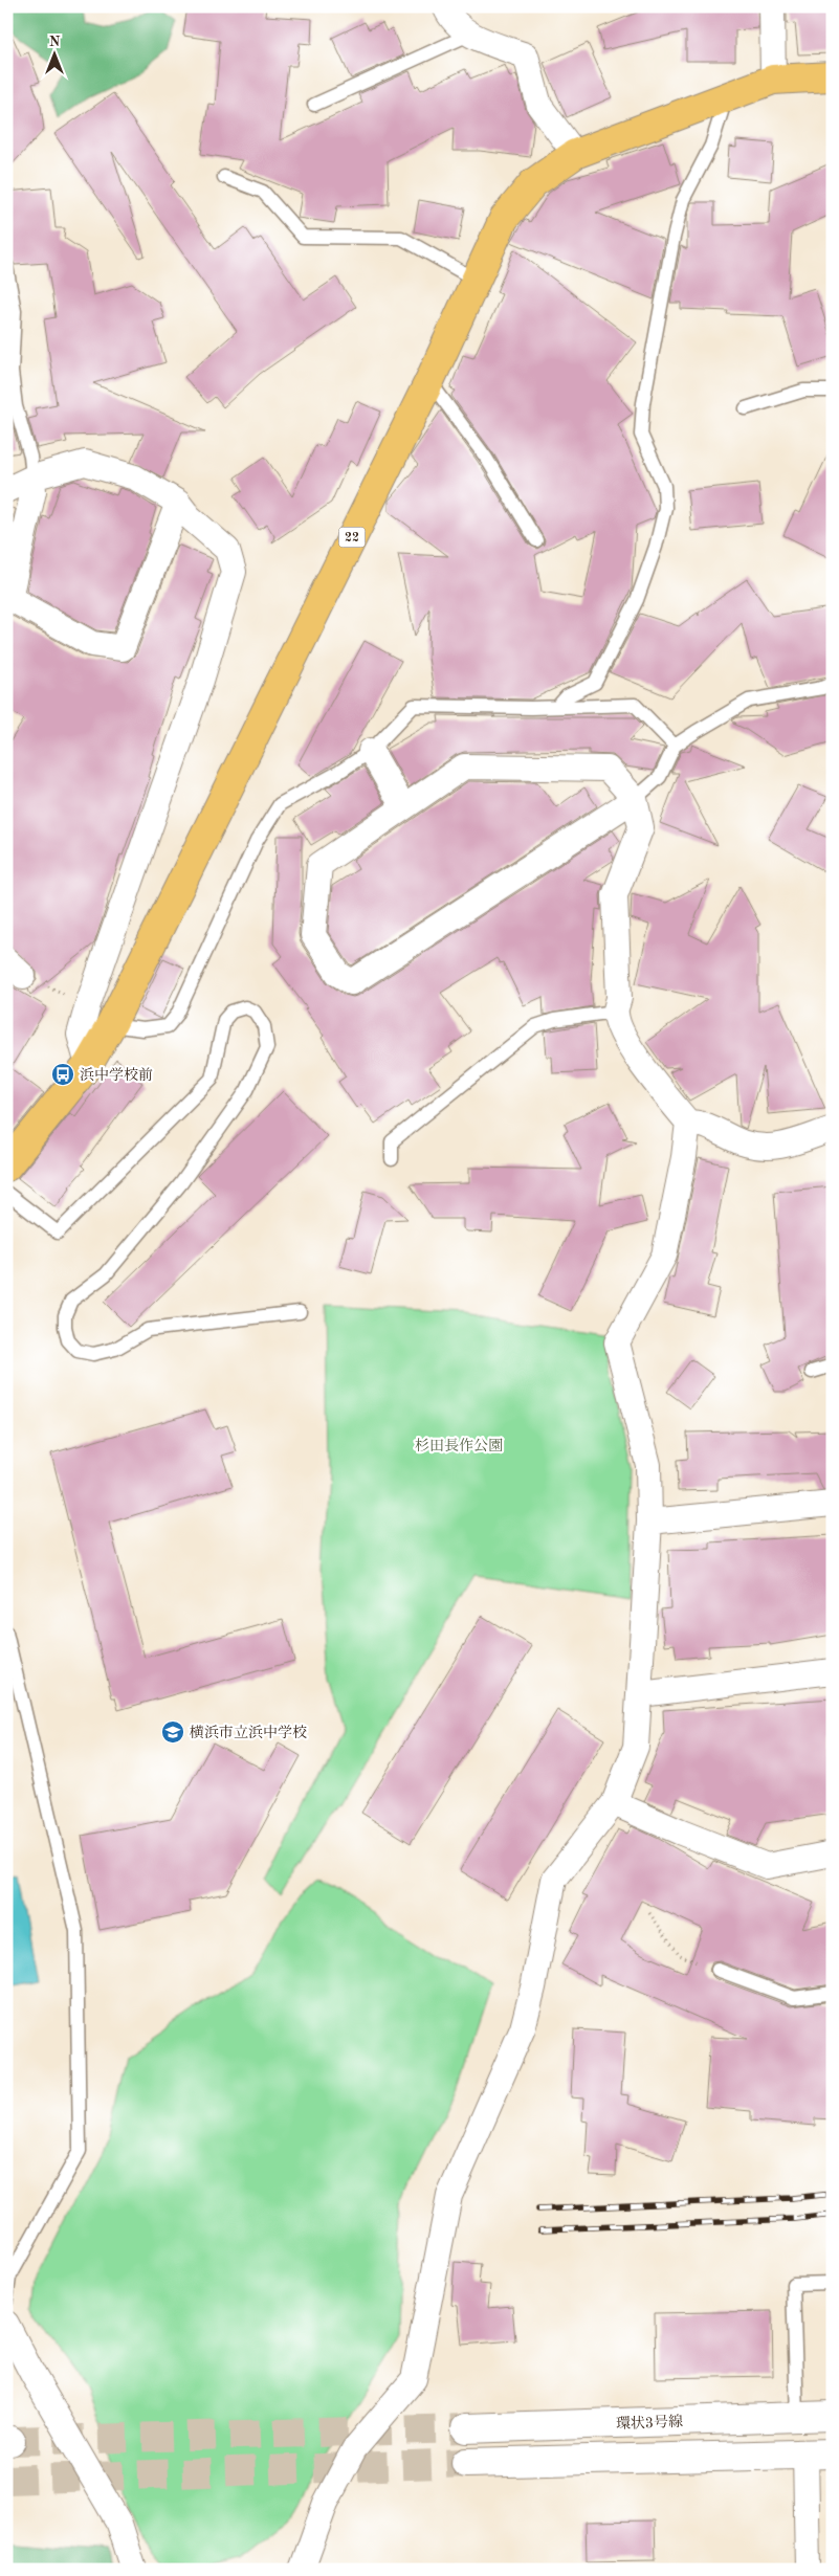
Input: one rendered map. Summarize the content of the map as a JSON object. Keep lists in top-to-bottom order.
{
  "streets": {
    "main road": ["22"],
    "street": ["環状3号線"]
  },
  "parks": ["杉田長作公園"],
  "places": {
    "bus stop": ["浜中学校前"],
    "school or university": ["横浜市立浜中学校"]
  },
  "north": "top"
}
